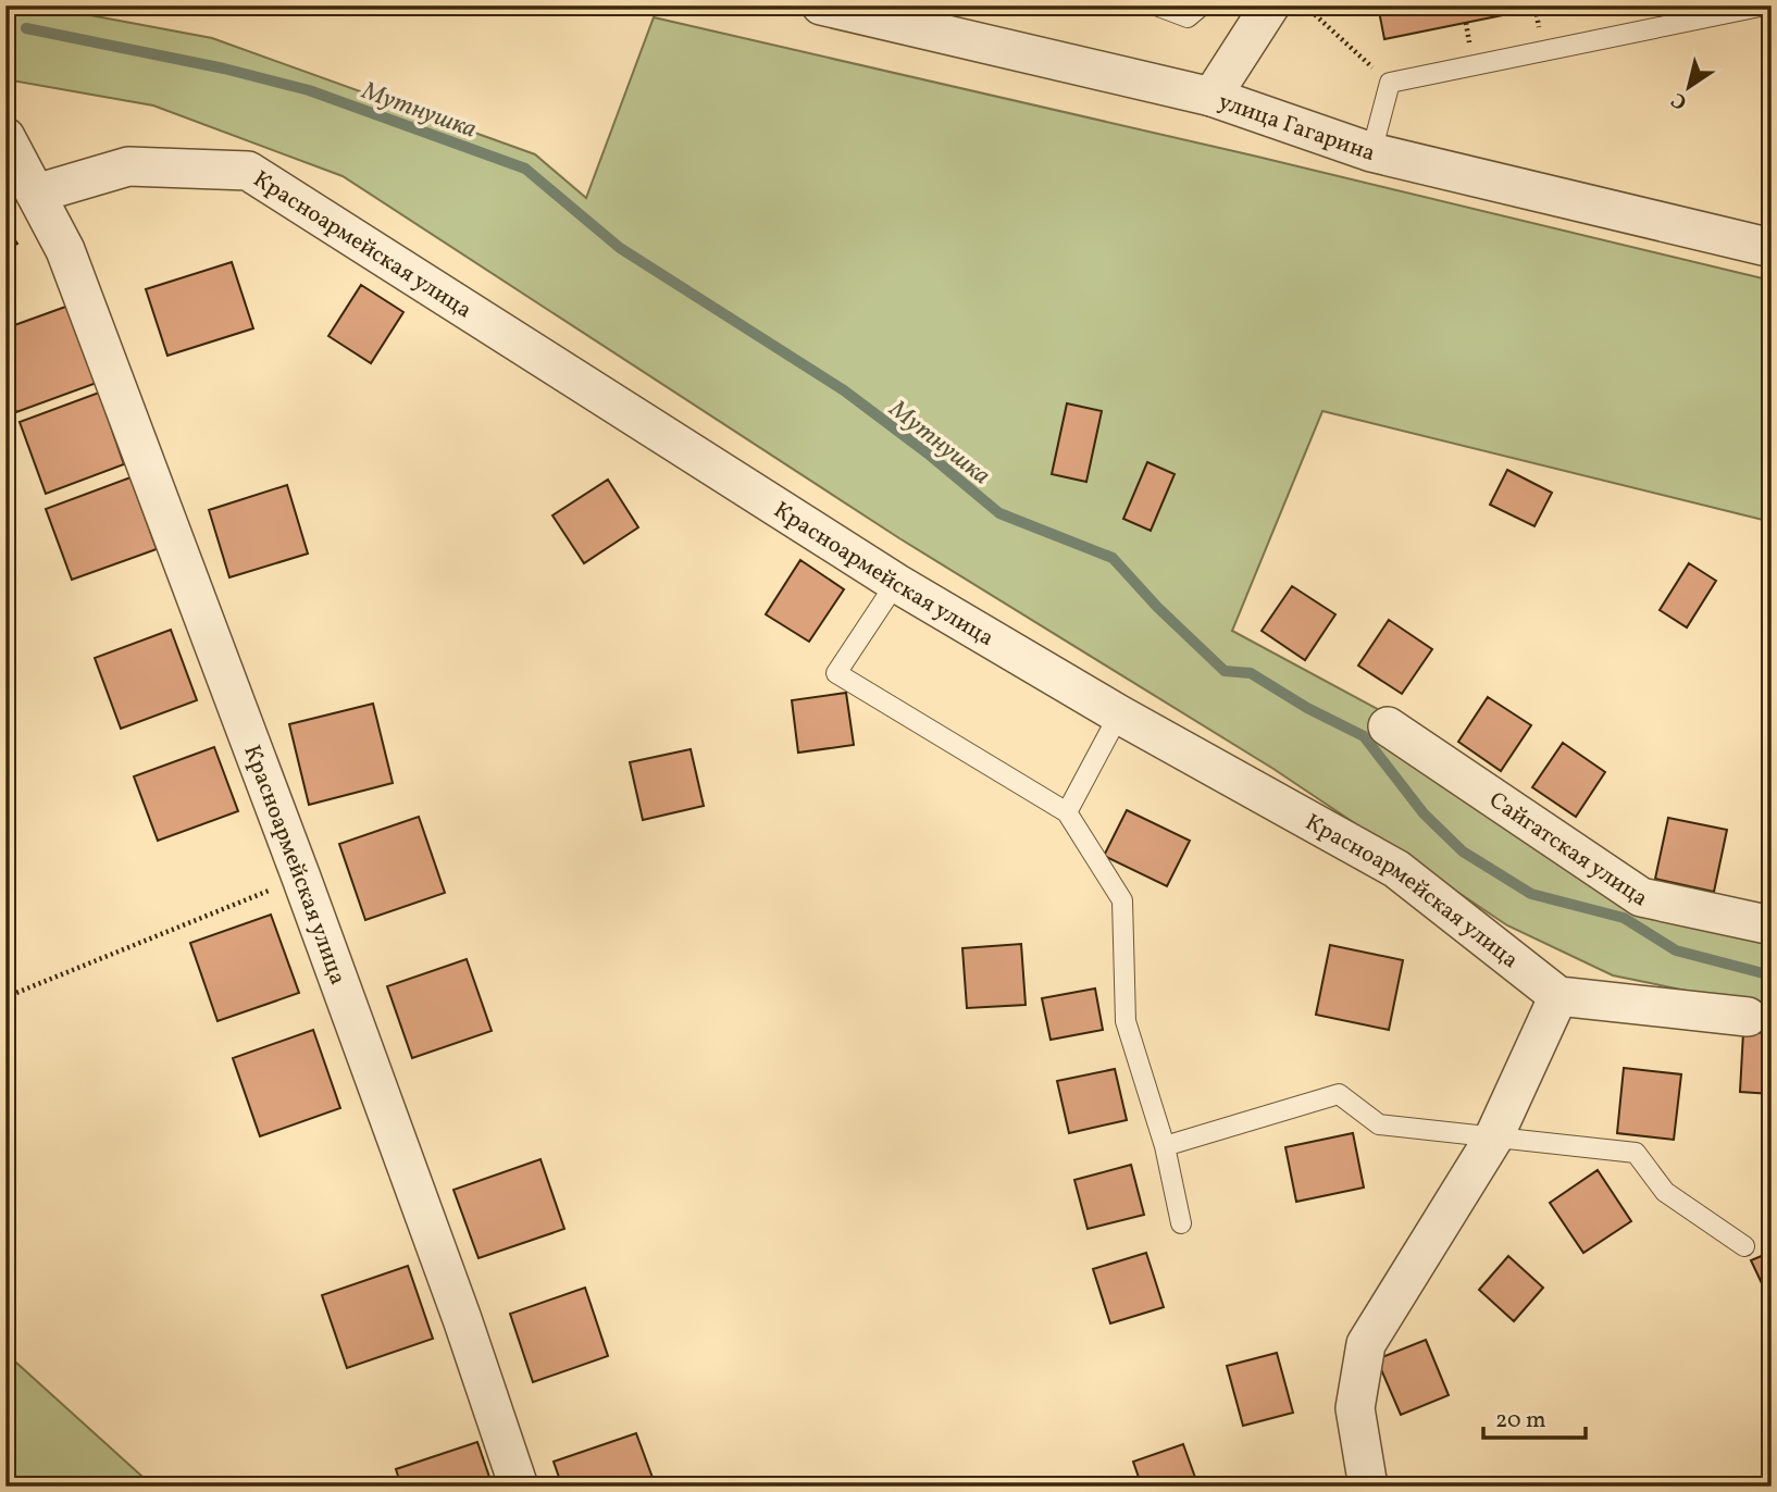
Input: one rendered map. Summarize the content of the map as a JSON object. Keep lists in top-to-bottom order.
{
  "streets": {
    "street": ["улица Гагарина", "Красноармейская улица", "Сайгатская улица"]
  },
  "water": ["Мутнушка"],
  "scale_bar": "20 m",
  "north": "bottom left"
}
